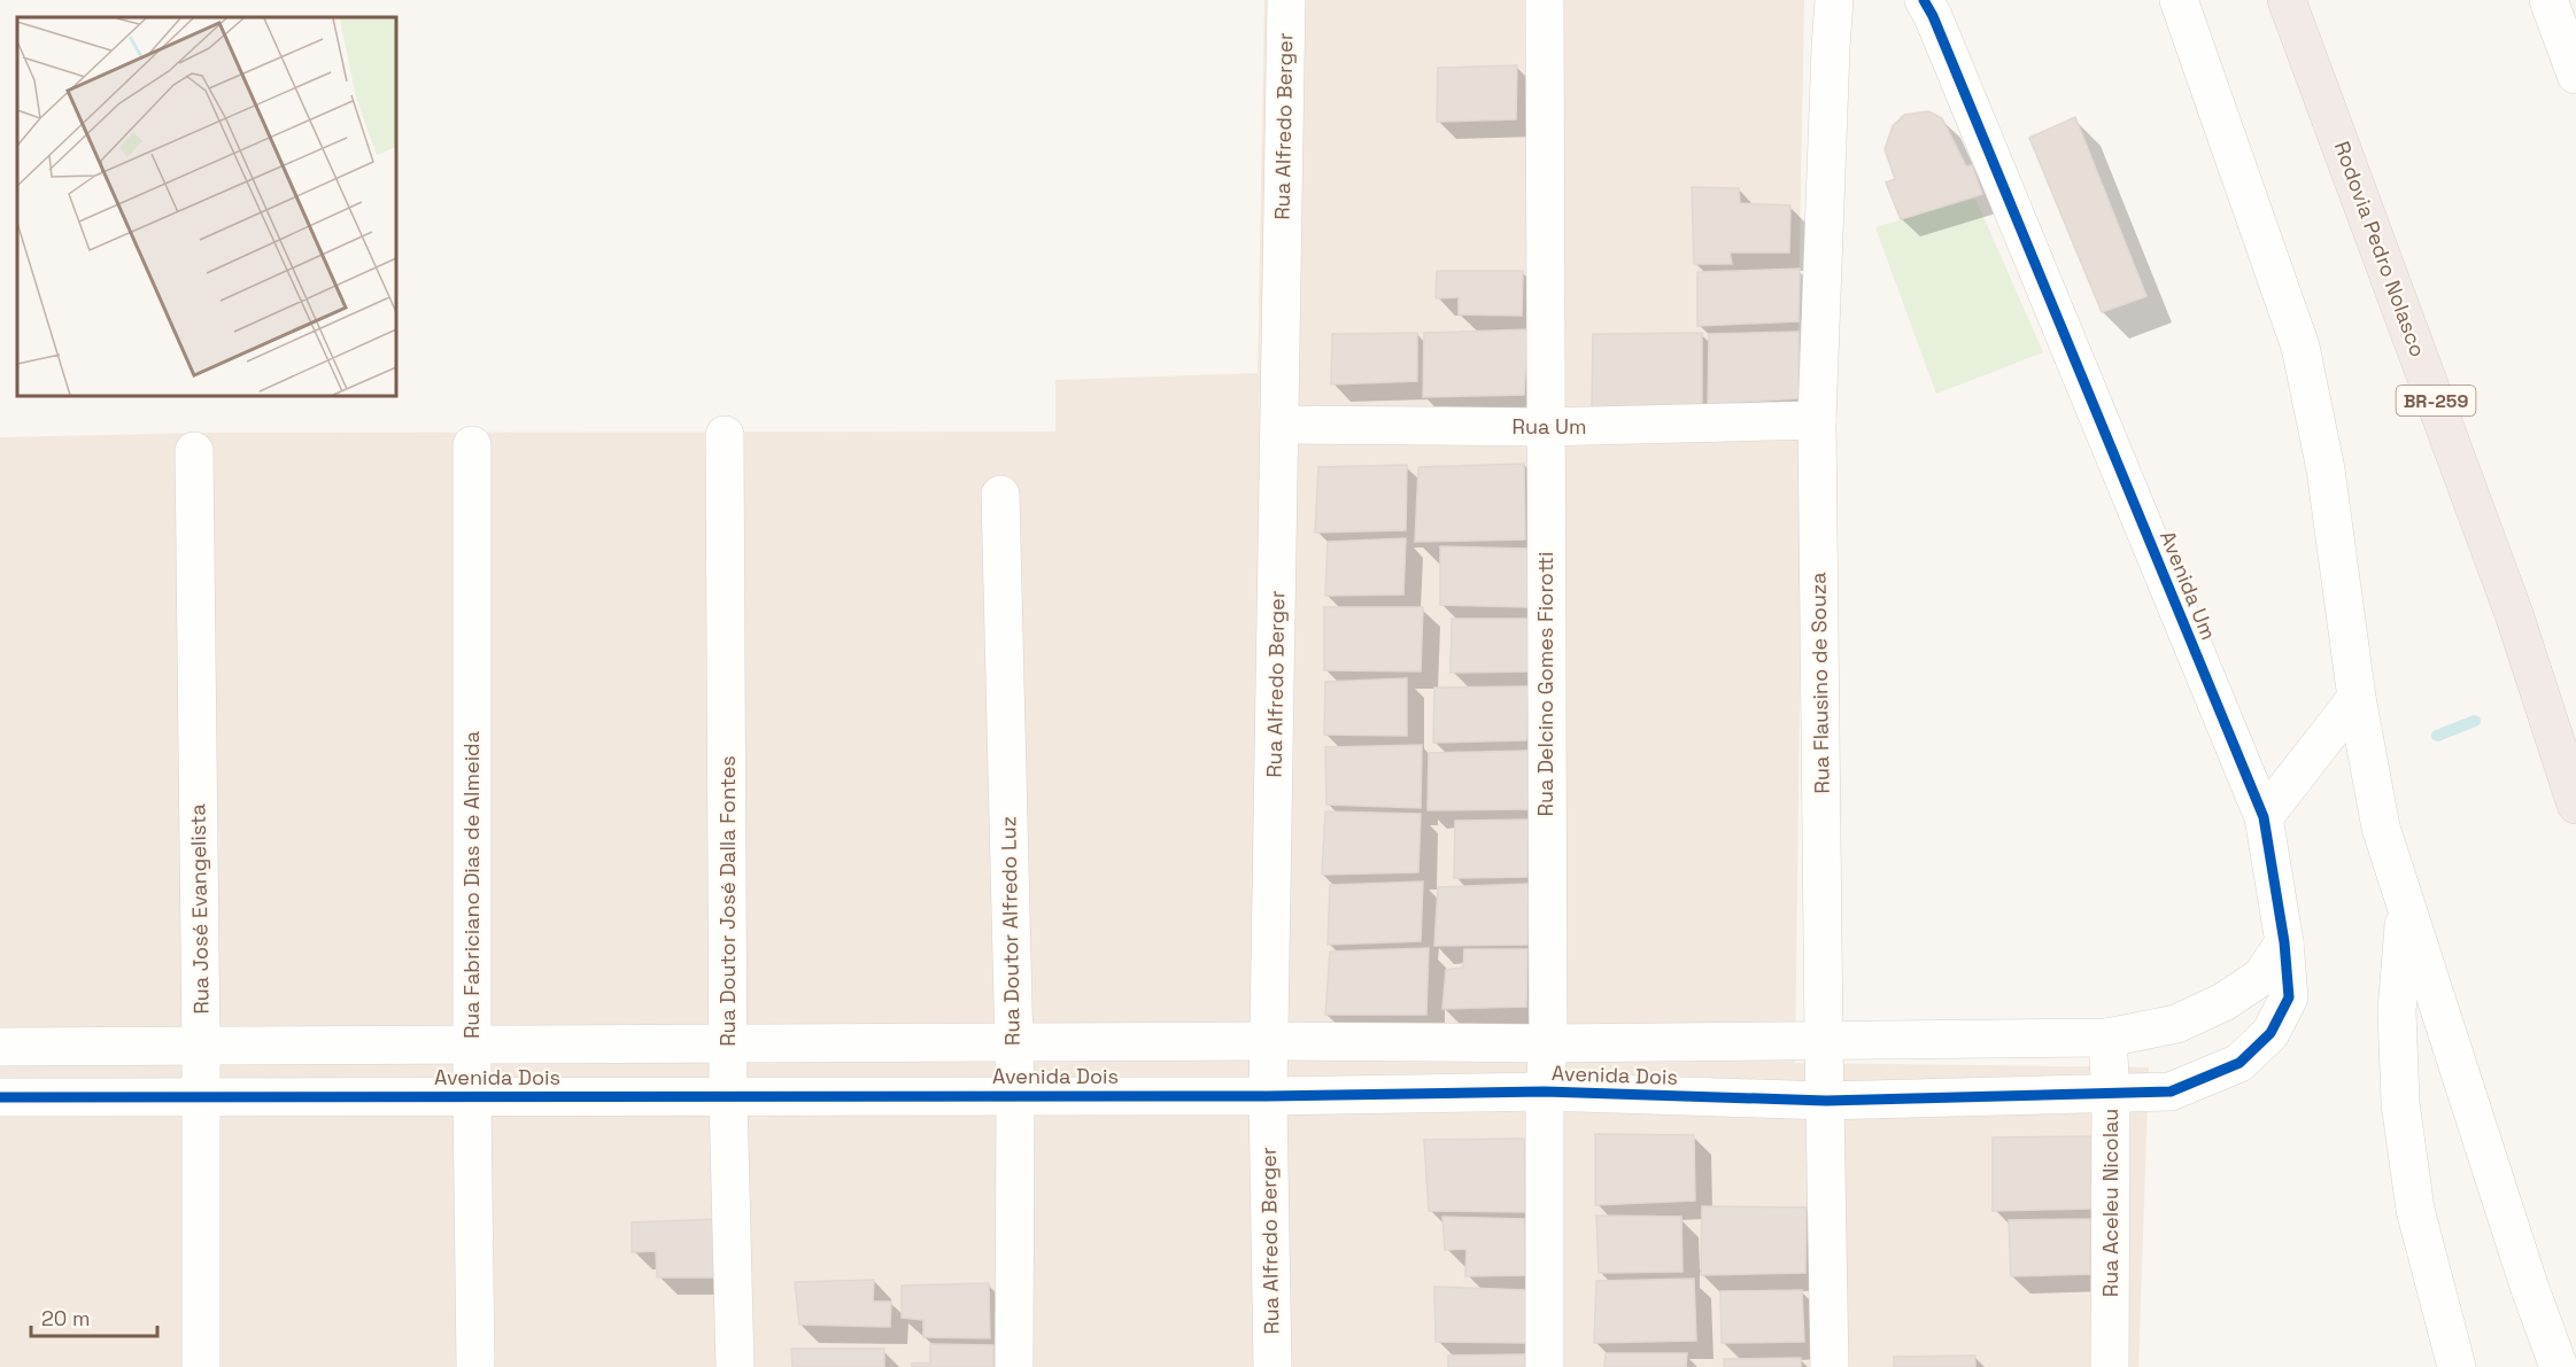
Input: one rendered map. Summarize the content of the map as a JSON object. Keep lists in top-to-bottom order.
{
  "streets": {
    "highway": ["Rodovia Pedro Nolasco", "BR-259"],
    "street": [
      "Rua Alfredo Berger",
      "Rua Um",
      "Avenida Um",
      "Rua Flausino de Souza",
      "Rua Delcino Gomes Fiorotti",
      "Rua Fabriciano Dias de Almeida",
      "Rua Doutor José Dalla Fontes",
      "Rua José Evangelista",
      "Rua Doutor Alfredo Luz",
      "Avenida Dois",
      "Rua Aceleu Nicolau"
    ]
  },
  "crossings": [
    ["Rua Alfredo Berger", "Rua Um"],
    ["Rua Alfredo Berger", "Avenida Dois"],
    ["Rua Um", "Rua Flausino de Souza"],
    ["Rua Um", "Rua Delcino Gomes Fiorotti"],
    ["Avenida Um", "Avenida Dois"],
    ["Avenida Um", "Rua Aceleu Nicolau"],
    ["Rua Flausino de Souza", "Avenida Dois"],
    ["Rua Delcino Gomes Fiorotti", "Avenida Dois"],
    ["Rua Fabriciano Dias de Almeida", "Avenida Dois"],
    ["Rua Doutor José Dalla Fontes", "Avenida Dois"],
    ["Rua José Evangelista", "Avenida Dois"],
    ["Rua Doutor Alfredo Luz", "Avenida Dois"],
    ["Avenida Dois", "Rua Aceleu Nicolau"]
  ],
  "scale_bar": "20 m"
}
